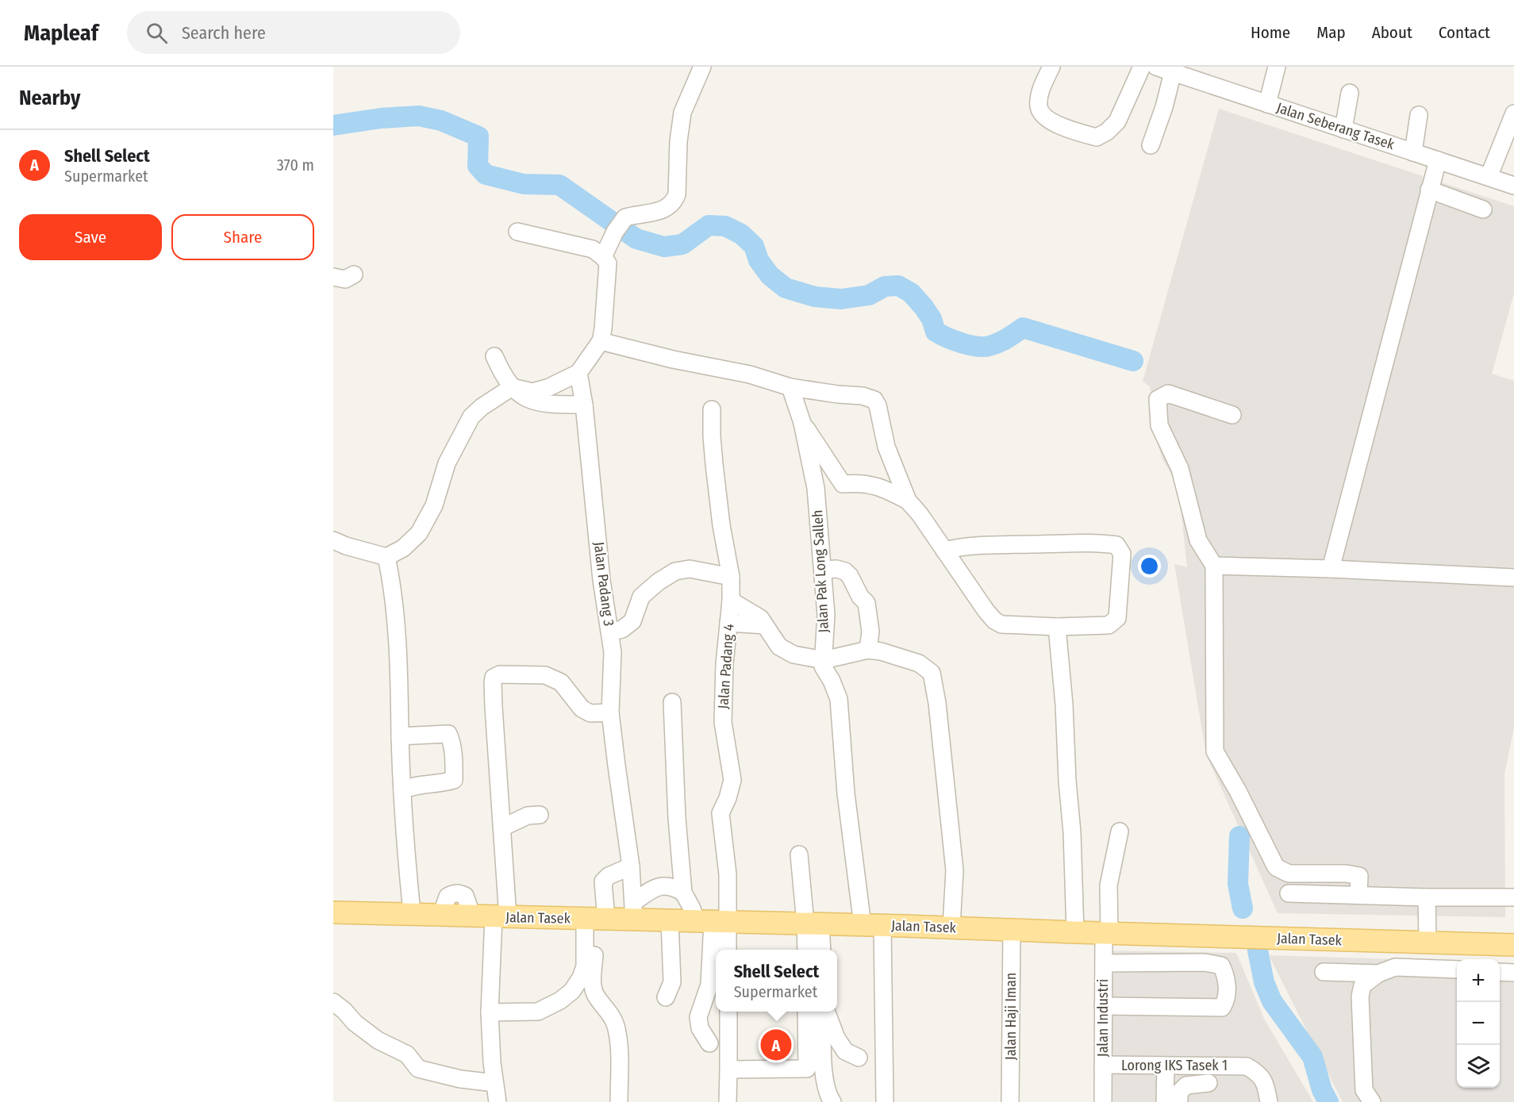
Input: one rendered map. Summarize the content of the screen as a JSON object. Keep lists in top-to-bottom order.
{
  "streets": {
    "main road": ["Jalan Tasek"],
    "street": [
      "Jalan Seberang Tasek",
      "Jalan Pak Long Salleh",
      "Jalan Padang 3",
      "Jalan Padang 4",
      "Jalan Haji Iman",
      "Jalan Industri",
      "Lorong IKS Tasek 1"
    ]
  },
  "crossings": [
    ["Jalan Pak Long Salleh", "Jalan Tasek"],
    ["Jalan Padang 3", "Jalan Tasek"],
    ["Jalan Padang 4", "Jalan Tasek"],
    ["Jalan Tasek", "Jalan Haji Iman"],
    ["Jalan Tasek", "Jalan Industri"],
    ["Jalan Industri", "Lorong IKS Tasek 1"]
  ],
  "page": {
    "header": "Mapleaf",
    "search": "Search here",
    "nav": [
      "Home",
      "Map",
      "About",
      "Contact"
    ],
    "heading": "Nearby",
    "list": [
      {
        "mark": "A",
        "name": "Shell Select",
        "note": "Supermarket",
        "value": "370 m"
      }
    ],
    "buttons": ["Save", "Share"],
    "popup": ["Shell Select", "Supermarket"],
    "map_buttons": ["+", "−"],
    "pins": "A"
  }
}
